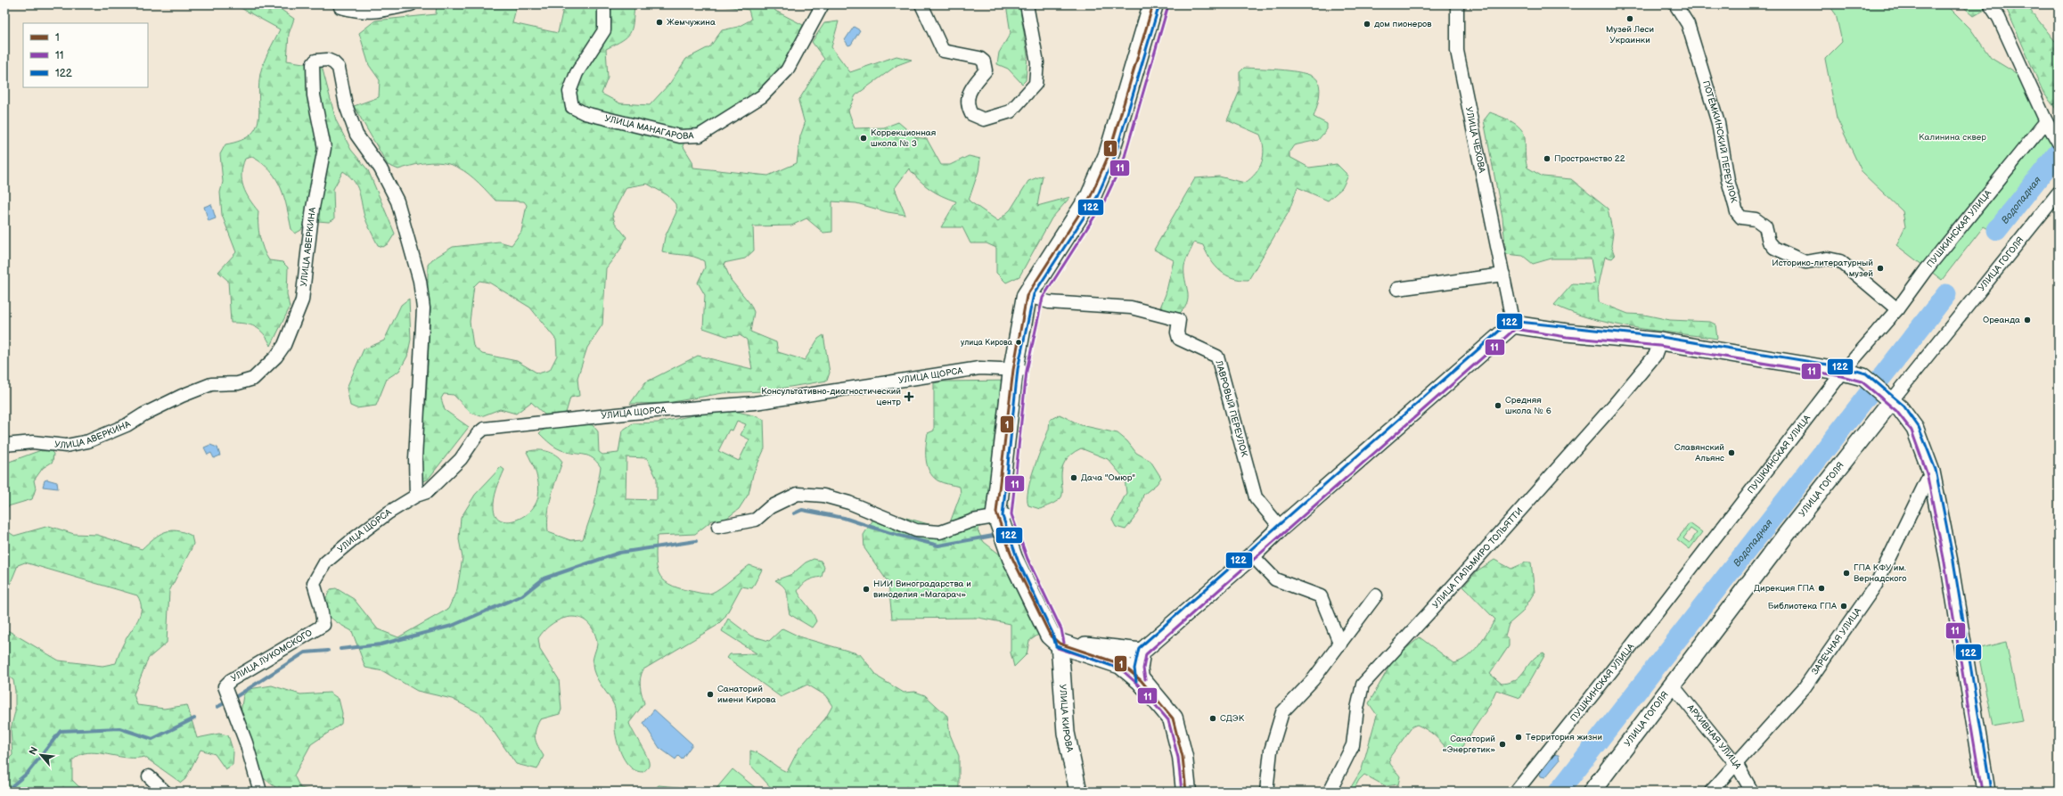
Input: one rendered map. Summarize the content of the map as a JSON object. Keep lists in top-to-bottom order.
{
  "streets": {
    "main road": ["УЛИЦА ГОГОЛЯ", "УЛИЦА КИРОВА"],
    "street": [
      "УЛИЦА МАНАГАРОВА",
      "УЛИЦА ЧЕХОВА",
      "ПОТЁМКИНСКИЙ ПЕРЕУЛОК",
      "ПУШКИНСКАЯ УЛИЦА",
      "УЛИЦА АВЕРКИНА",
      "УЛИЦА ЩОРСА",
      "ЛАВРОВЫЙ ПЕРЕУЛОК",
      "УЛИЦА ПАЛЬМИРО ТОЛЬЯТТИ",
      "ЗАРЕЧНАЯ УЛИЦА",
      "УЛИЦА ЛУКОМСКОГО",
      "АРХИВНАЯ УЛИЦА"
    ]
  },
  "crossings": [
    ["ПОТЁМКИНСКИЙ ПЕРЕУЛОК", "ПУШКИНСКАЯ УЛИЦА"],
    ["УЛИЦА АВЕРКИНА", "УЛИЦА ЩОРСА"],
    ["УЛИЦА ГОГОЛЯ", "АРХИВНАЯ УЛИЦА"],
    ["УЛИЦА ЩОРСА", "УЛИЦА ЛУКОМСКОГО"],
    ["УЛИЦА ЩОРСА", "УЛИЦА КИРОВА"],
    ["ЛАВРОВЫЙ ПЕРЕУЛОК", "УЛИЦА КИРОВА"],
    ["ЗАРЕЧНАЯ УЛИЦА", "АРХИВНАЯ УЛИЦА"]
  ],
  "water": ["Водопадная"],
  "parks": ["Калинина сквер"],
  "places": {
    "other": [
      "Музей Леси Украинки",
      "Жемчужина",
      "дом пионеров",
      "Коррекционная школа № 3",
      "Пространство 22",
      "Историко-литературный музей",
      "Ореанда",
      "улица Кирова",
      "Средняя школа № 6",
      "Славянский Альянс",
      "Дача \"Омюр\"",
      "ГПА КФУ им. Вернадского",
      "Дирекция ГПА",
      "НИИ Виноградарства и виноделия «Магарач»",
      "Библиотека ГПА",
      "Санаторий имени Кирова",
      "СДЭК",
      "Территория жизни",
      "Санаторий «Энергетик»"
    ],
    "health": ["Консультативно-диагностический центр"]
  },
  "lines": ["transit line 1", "transit line 122", "transit line 11"],
  "legend": ["1", "11", "122"],
  "north": "top left"
}
